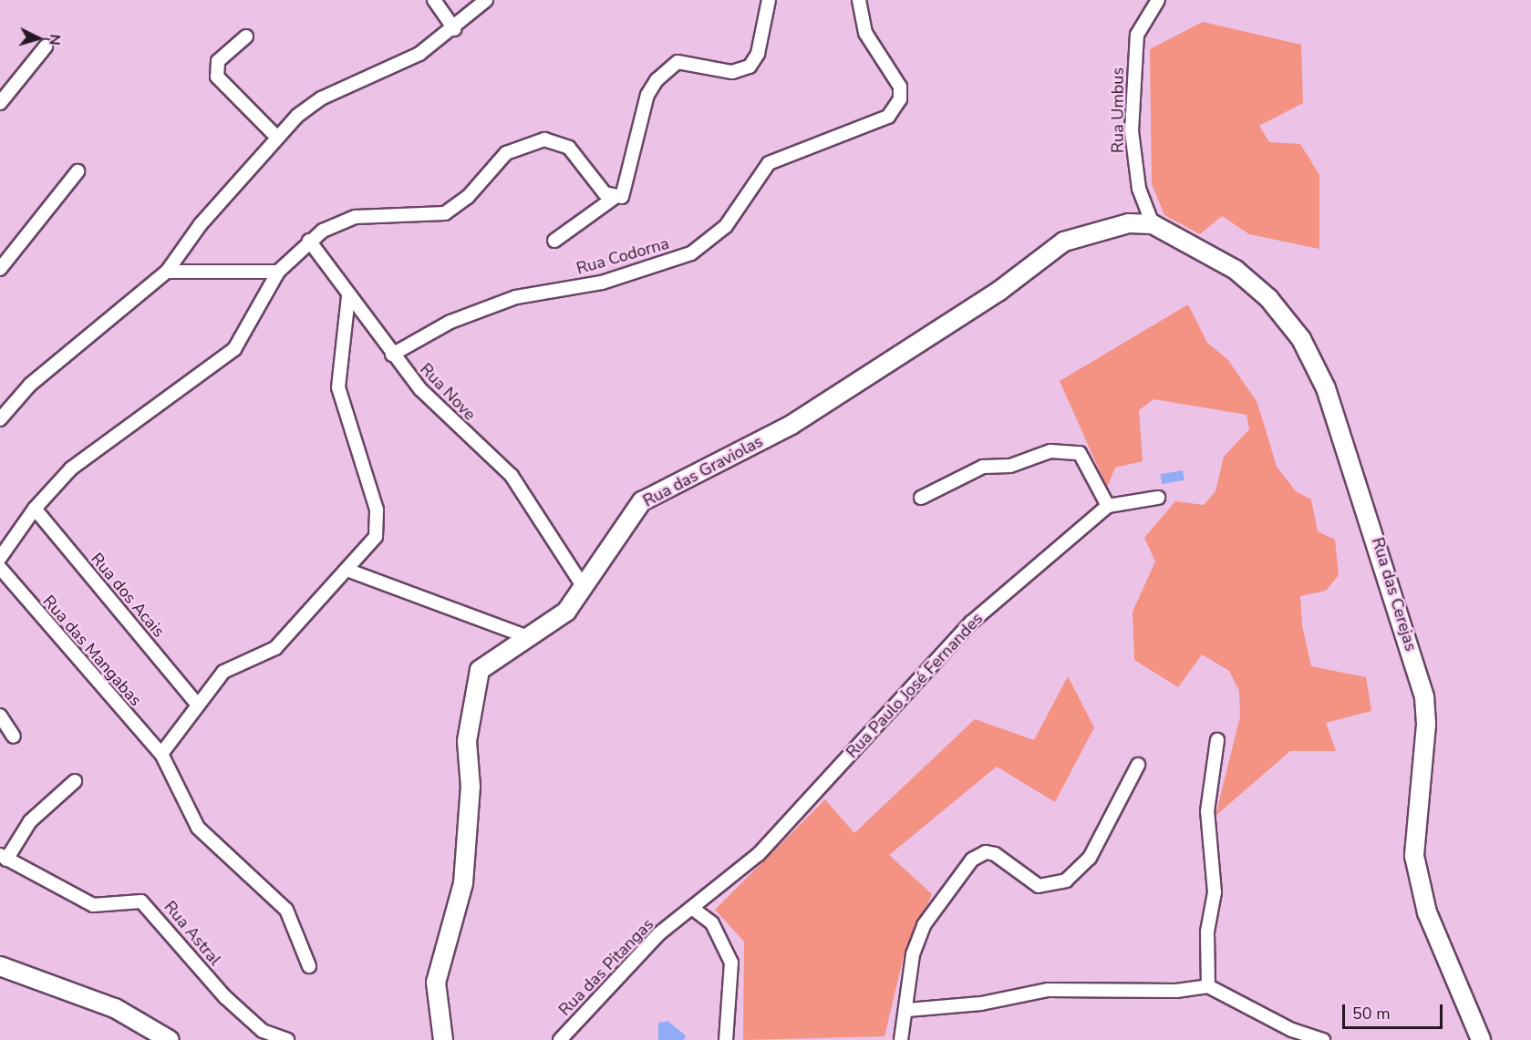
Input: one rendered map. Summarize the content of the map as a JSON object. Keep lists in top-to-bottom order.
{
  "streets": {
    "main road": ["Rua das Graviolas", "Rua das Cerejas"],
    "street": [
      "Rua Umbus",
      "Rua Codorna",
      "Rua Nove",
      "Rua dos Acais",
      "Rua das Mangabas",
      "Rua Paulo José Fernandes",
      "Rua Astral",
      "Rua das Pitangas"
    ]
  },
  "crossings": [
    ["Rua Umbus", "Rua das Graviolas"],
    ["Rua Umbus", "Rua das Cerejas"],
    ["Rua Codorna", "Rua Nove"],
    ["Rua Nove", "Rua das Graviolas"],
    ["Rua das Graviolas", "Rua das Cerejas"],
    ["Rua Paulo José Fernandes", "Rua das Pitangas"]
  ],
  "scale_bar": "50 m",
  "north": "right"
}
